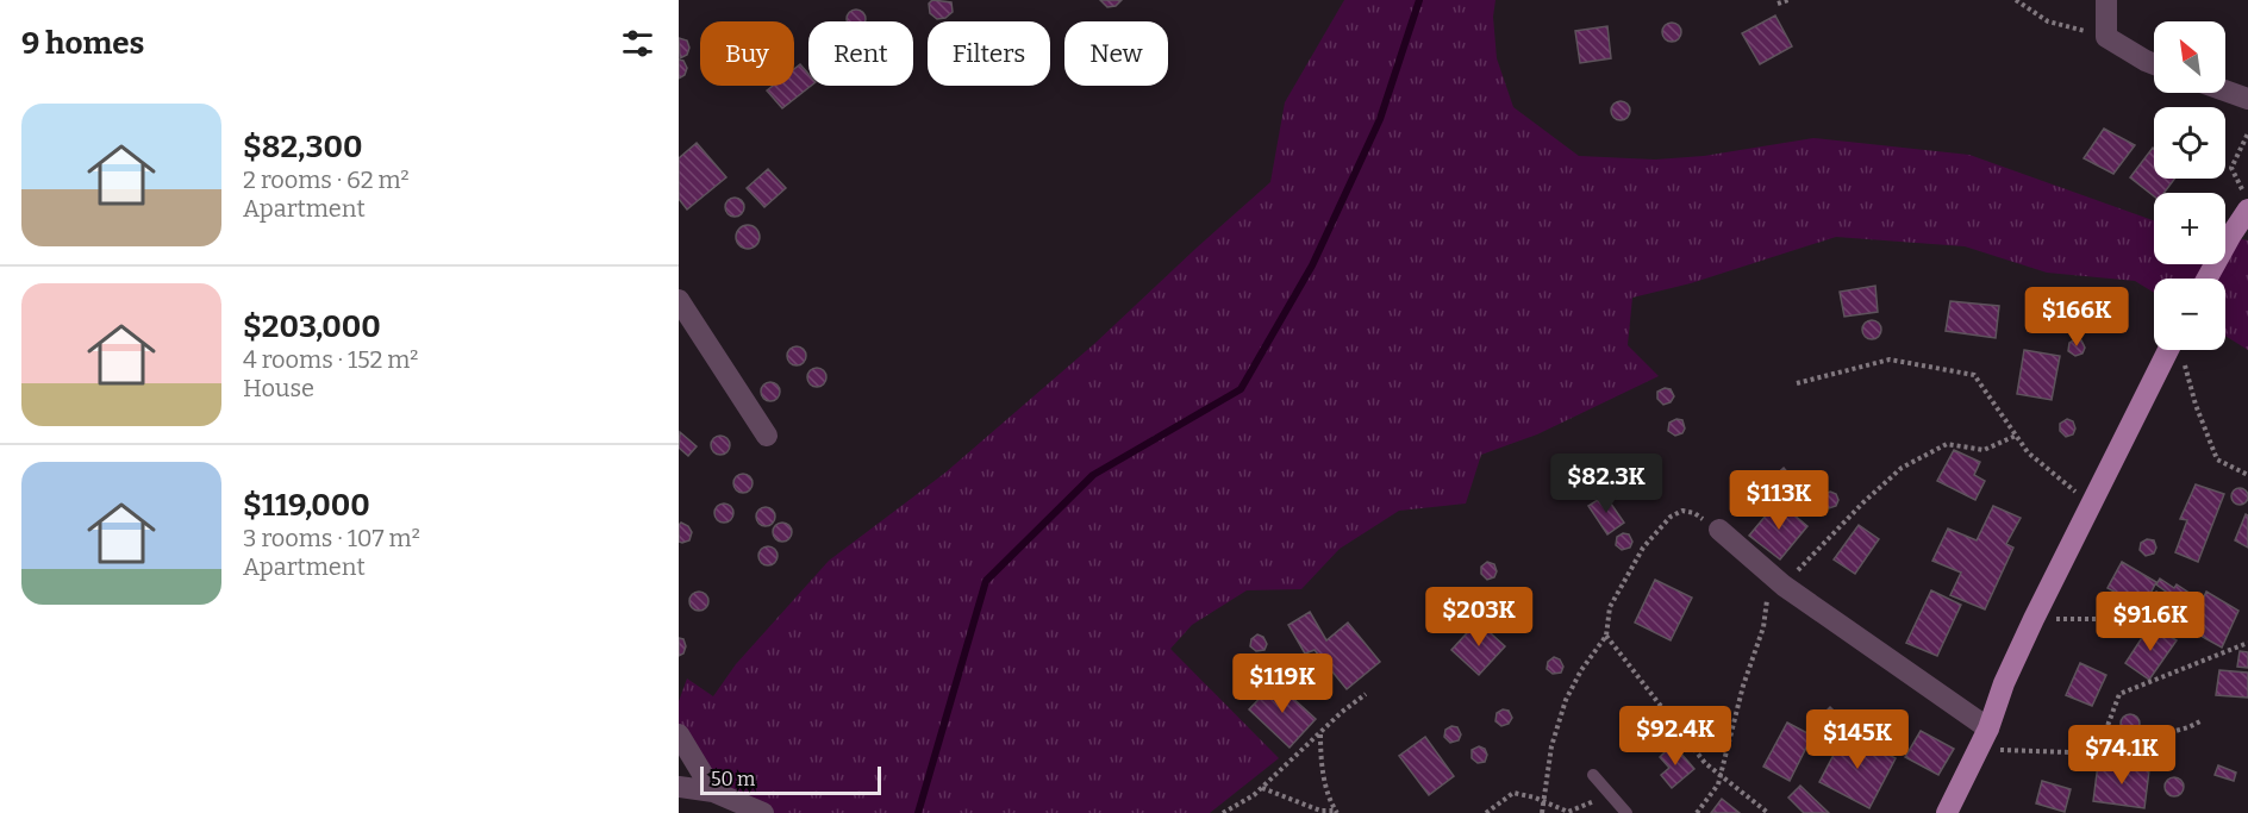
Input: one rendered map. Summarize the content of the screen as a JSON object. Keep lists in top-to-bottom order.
{
  "scale_bar": "50 m",
  "north": "top left",
  "page": {
    "heading": "9 homes",
    "map_buttons": ["+", "−"],
    "chip": [
      "Buy",
      "Rent",
      "Filters",
      "New"
    ],
    "list": [
      {
        "name": "$82,300",
        "note": "2 rooms · 62 m² · Apartment"
      },
      {
        "name": "$203,000",
        "note": "4 rooms · 152 m² · House"
      },
      {
        "name": "$119,000",
        "note": "3 rooms · 107 m² · Apartment"
      }
    ],
    "price": [
      "$166K",
      "$82.3K",
      "$113K",
      "$203K",
      "$91.6K",
      "$119K",
      "$92.4K",
      "$145K",
      "$74.1K"
    ],
    "scale": "50 m"
  }
}
